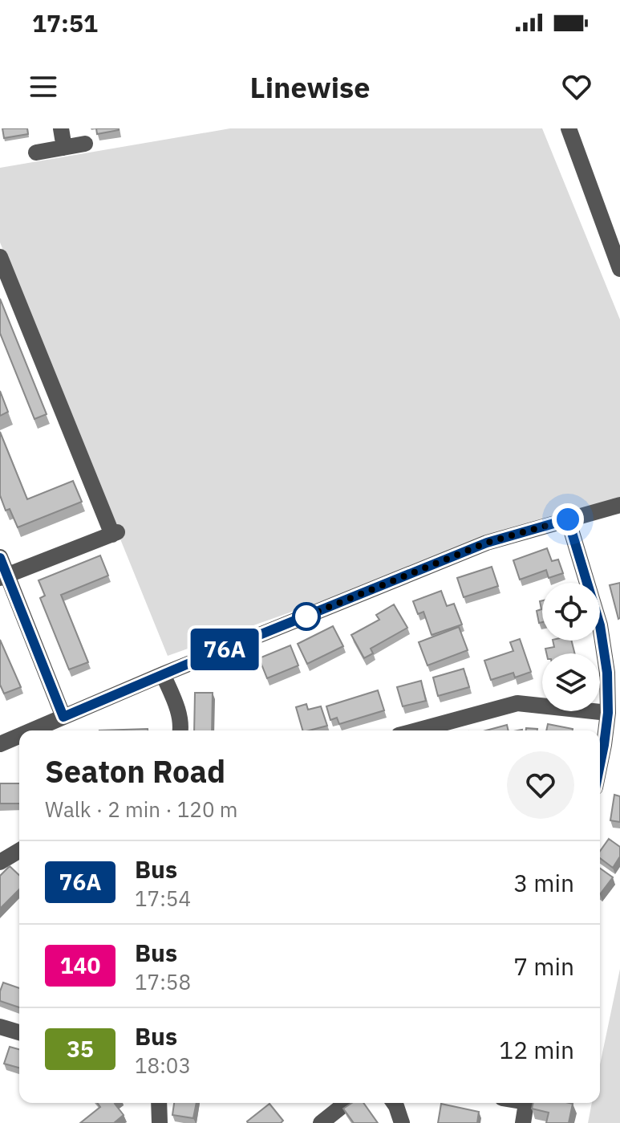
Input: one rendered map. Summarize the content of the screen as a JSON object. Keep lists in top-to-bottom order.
{
  "lines": ["bus line 76A"],
  "page": {
    "status": "17:51",
    "header": "Linewise",
    "on_map": "76A",
    "heading": ["Seaton Road", "Walk · 2 min · 120 m"],
    "list": [
      {
        "mark": "76A",
        "name": "Bus",
        "note": "17:54",
        "value": "3 min"
      },
      {
        "mark": "140",
        "name": "Bus",
        "note": "17:58",
        "value": "7 min"
      },
      {
        "mark": "35",
        "name": "Bus",
        "note": "18:03",
        "value": "12 min"
      }
    ]
  }
}
